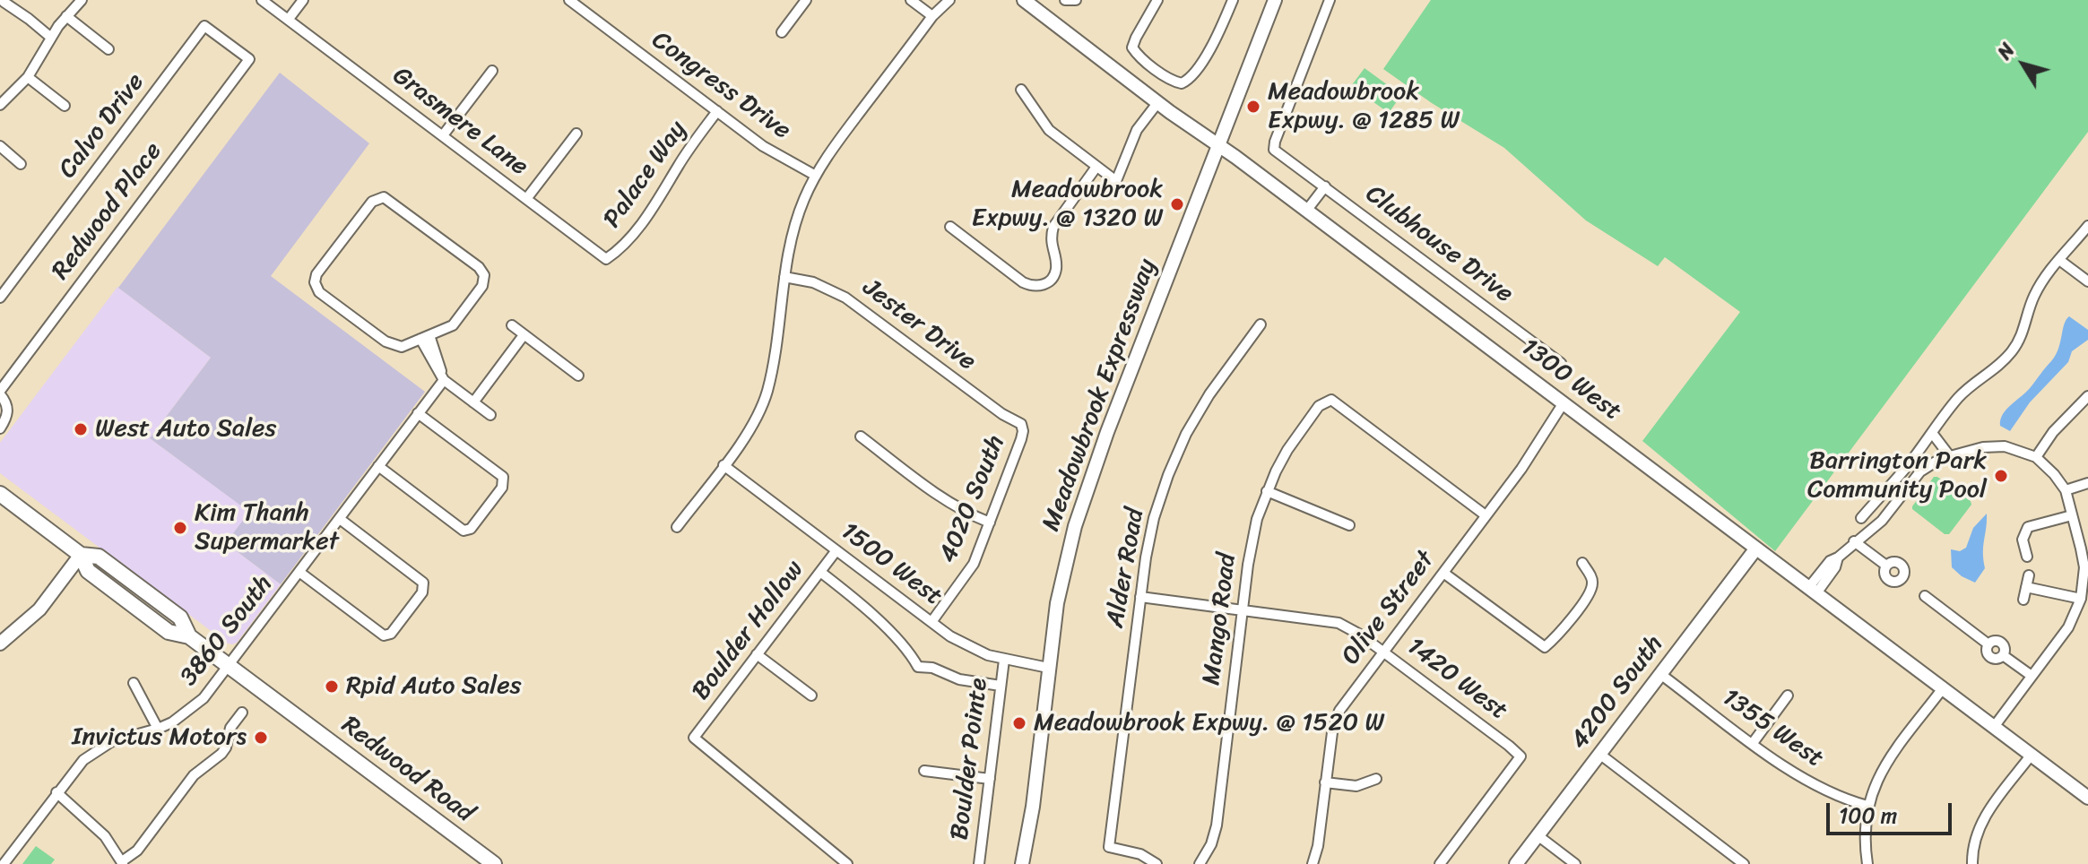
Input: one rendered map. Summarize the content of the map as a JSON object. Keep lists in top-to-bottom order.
{
  "streets": {
    "main road": ["Redwood Road"],
    "street": [
      "Congress Drive",
      "Grasmere Lane",
      "Calvo Drive",
      "Palace Way",
      "Redwood Place",
      "Clubhouse Drive",
      "Jester Drive",
      "1300 West",
      "Meadowbrook Expressway",
      "4020 South",
      "1500 West",
      "Alder Road",
      "Olive Street",
      "Mango Road",
      "3860 South",
      "Boulder Hollow",
      "1420 West",
      "4200 South",
      "1355 West",
      "Boulder Pointe"
    ]
  },
  "crossings": [
    ["Congress Drive", "Palace Way"],
    ["Grasmere Lane", "Palace Way"],
    ["Calvo Drive", "Redwood Place"],
    ["Jester Drive", "4020 South"],
    ["1300 West", "Meadowbrook Expressway"],
    ["1300 West", "Olive Street"],
    ["1300 West", "4200 South"],
    ["Meadowbrook Expressway", "1500 West"],
    ["4020 South", "1500 West"],
    ["1500 West", "Boulder Hollow"],
    ["1500 West", "Boulder Pointe"],
    ["Alder Road", "1420 West"],
    ["Olive Street", "Mango Road"],
    ["Olive Street", "1420 West"],
    ["Mango Road", "1420 West"],
    ["3860 South", "Redwood Road"],
    ["4200 South", "1355 West"]
  ],
  "places": [
    "Meadowbrook Expwy. @ 1285 W",
    "Meadowbrook Expwy. @ 1320 W",
    "West Auto Sales",
    "Barrington Park Community Pool",
    "Kim Thanh Supermarket",
    "Rpid Auto Sales",
    "Meadowbrook Expwy. @ 1520 W",
    "Invictus Motors"
  ],
  "scale_bar": "100 m",
  "north": "top left"
}
